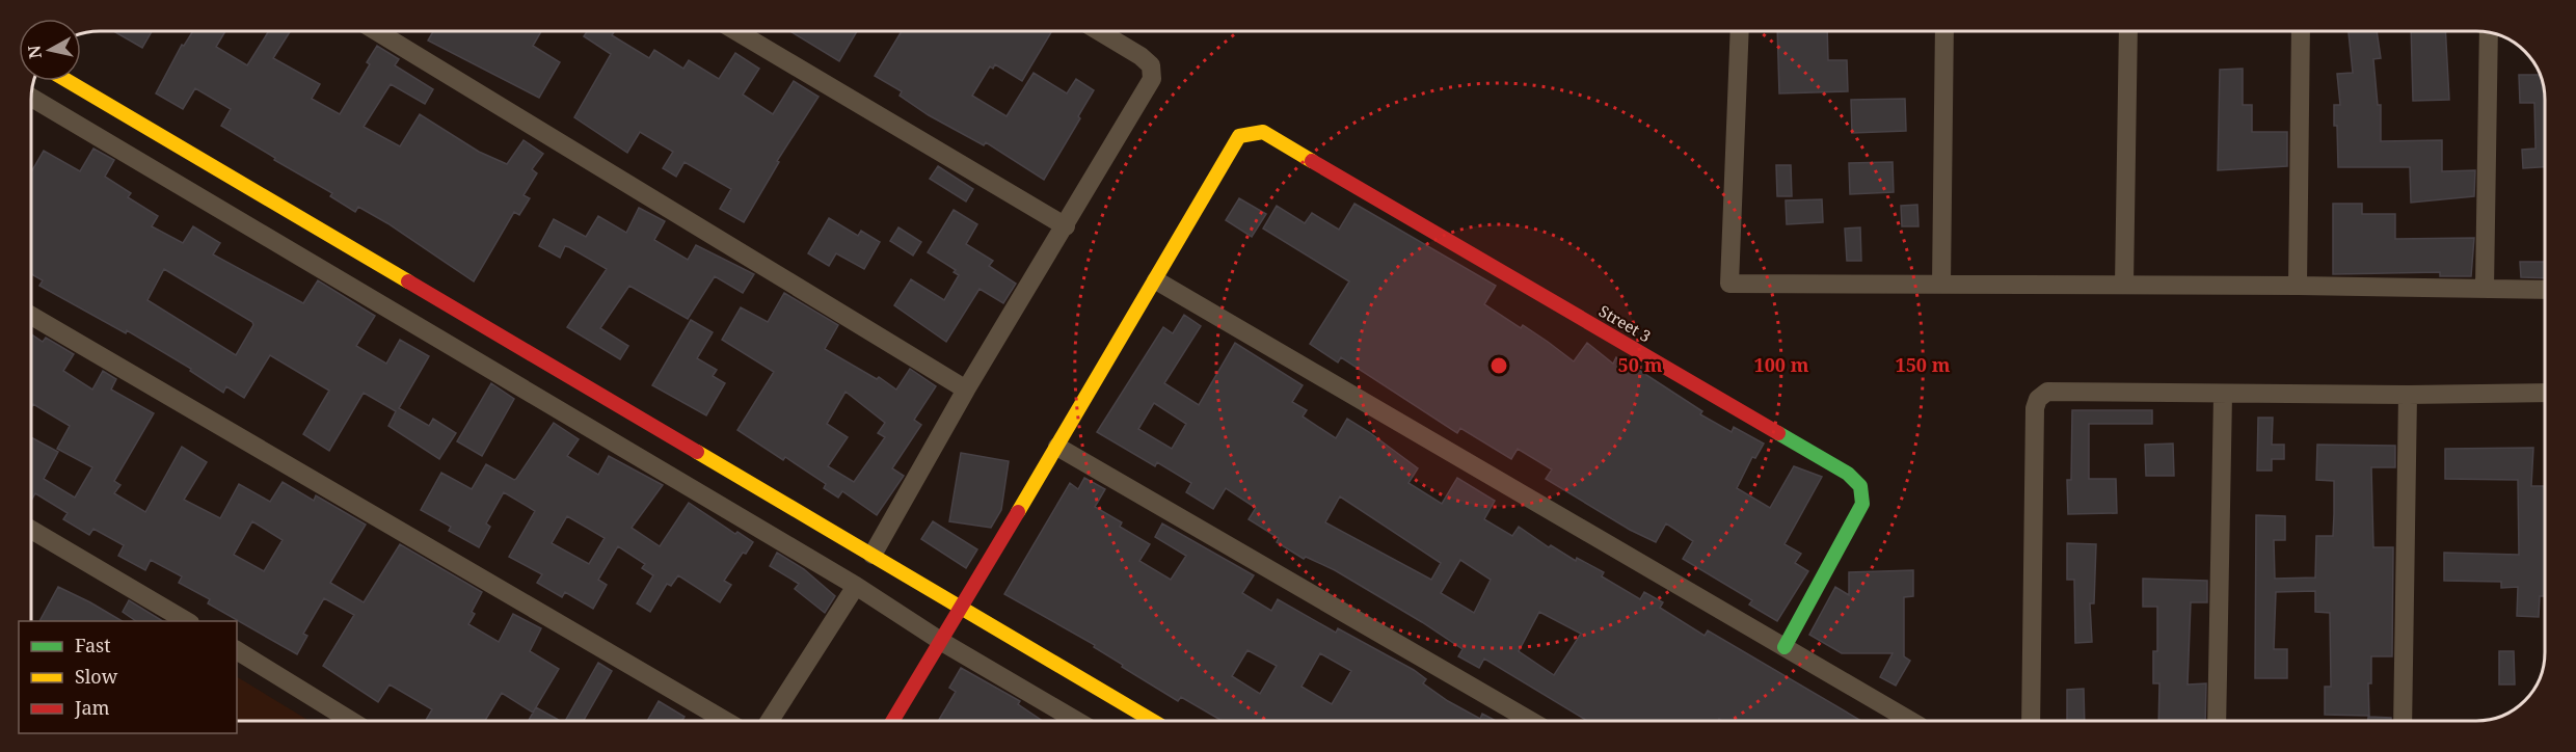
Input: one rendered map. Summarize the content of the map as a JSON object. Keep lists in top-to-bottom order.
{
  "legend": ["Fast", "Slow", "Jam"],
  "north": "left",
  "rings": ["50 m", "100 m", "150 m"]
}
